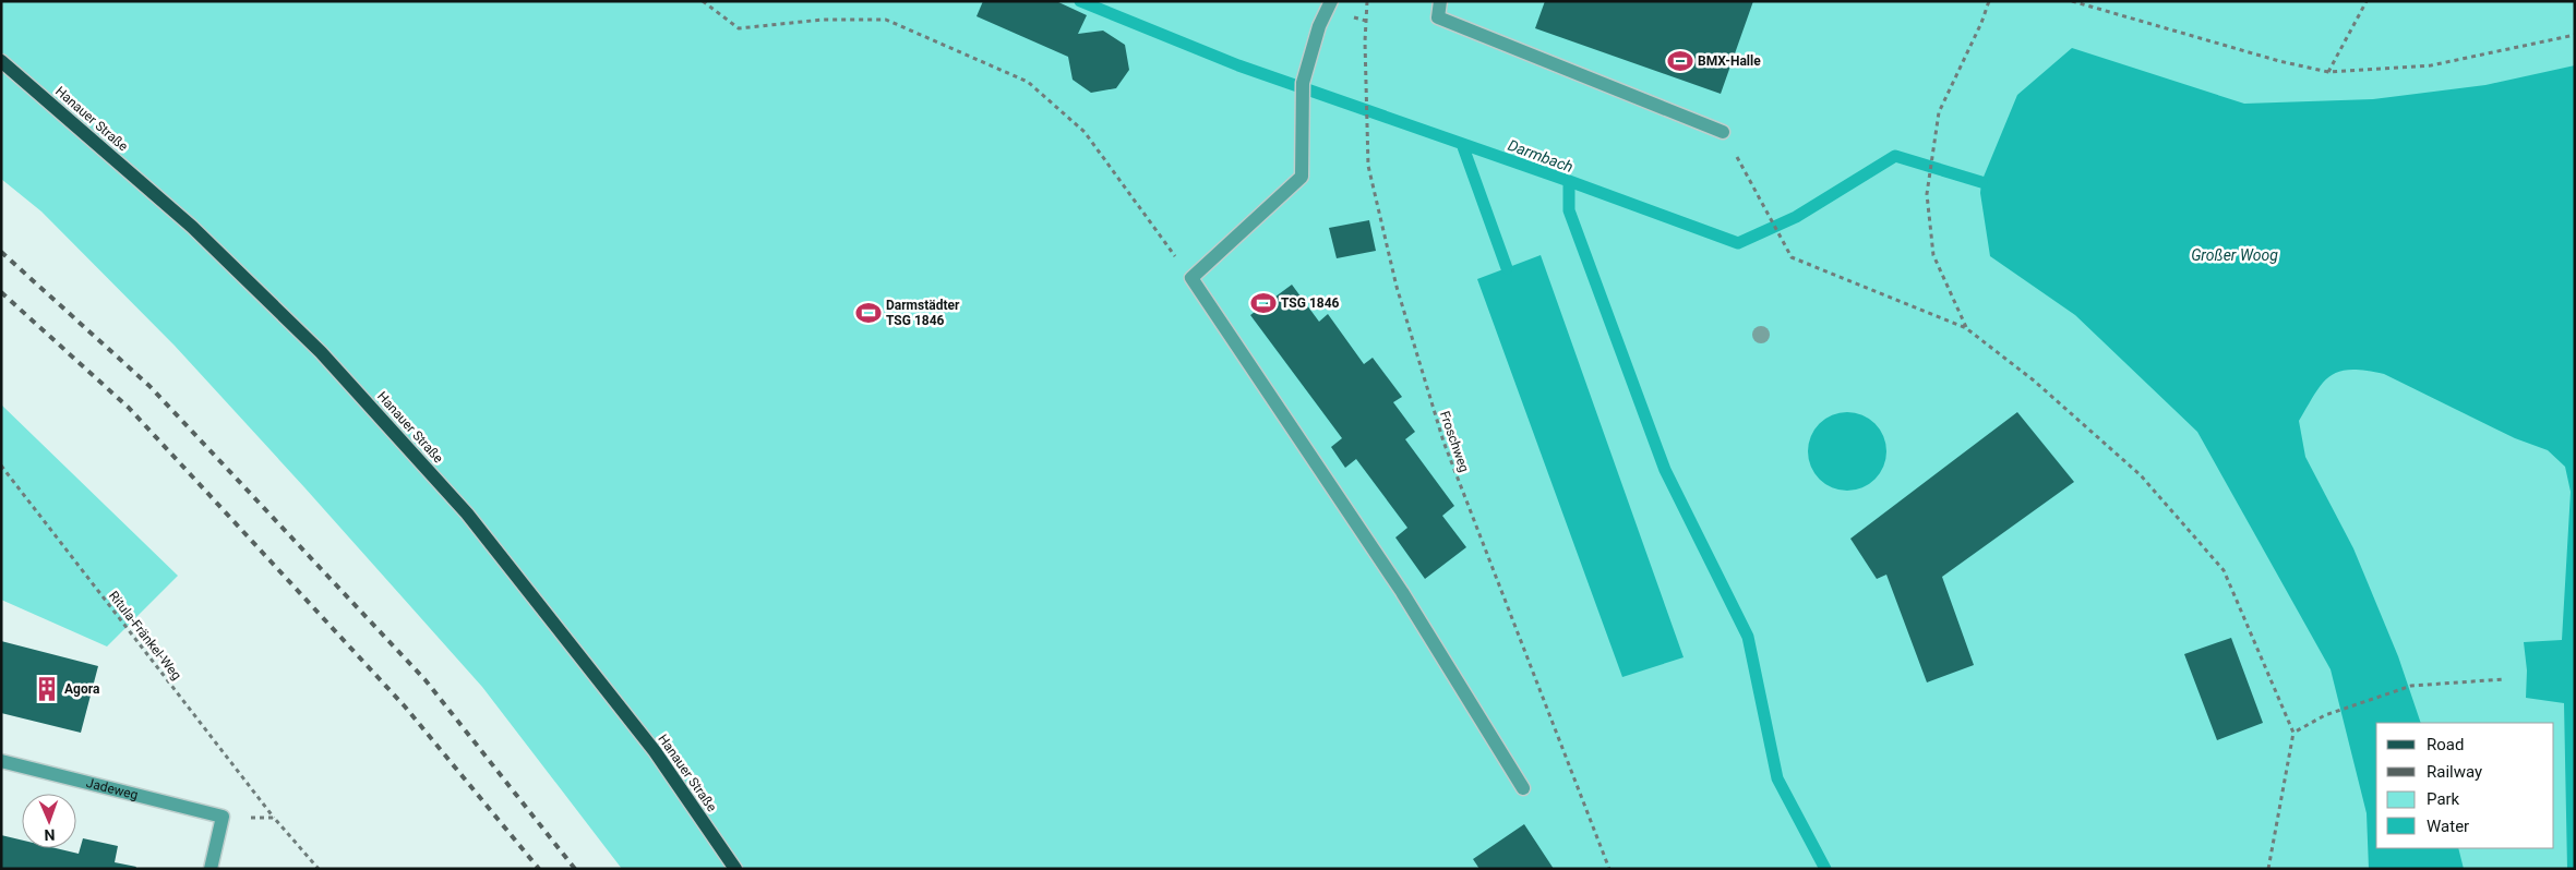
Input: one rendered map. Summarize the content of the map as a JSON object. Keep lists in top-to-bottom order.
{
  "streets": {
    "main road": ["Hanauer Straße"],
    "street": ["Jadeweg"],
    "path": ["Froschweg", "Ritula-Fränkel-Weg"]
  },
  "water": ["Darmbach", "Großer Woog"],
  "places": {
    "sports": ["BMX-Halle", "TSG 1846", "Darmstädter TSG 1846"],
    "building": ["Agora"]
  },
  "legend": [
    "Road",
    "Railway",
    "Park",
    "Water"
  ],
  "north": "bottom"
}
